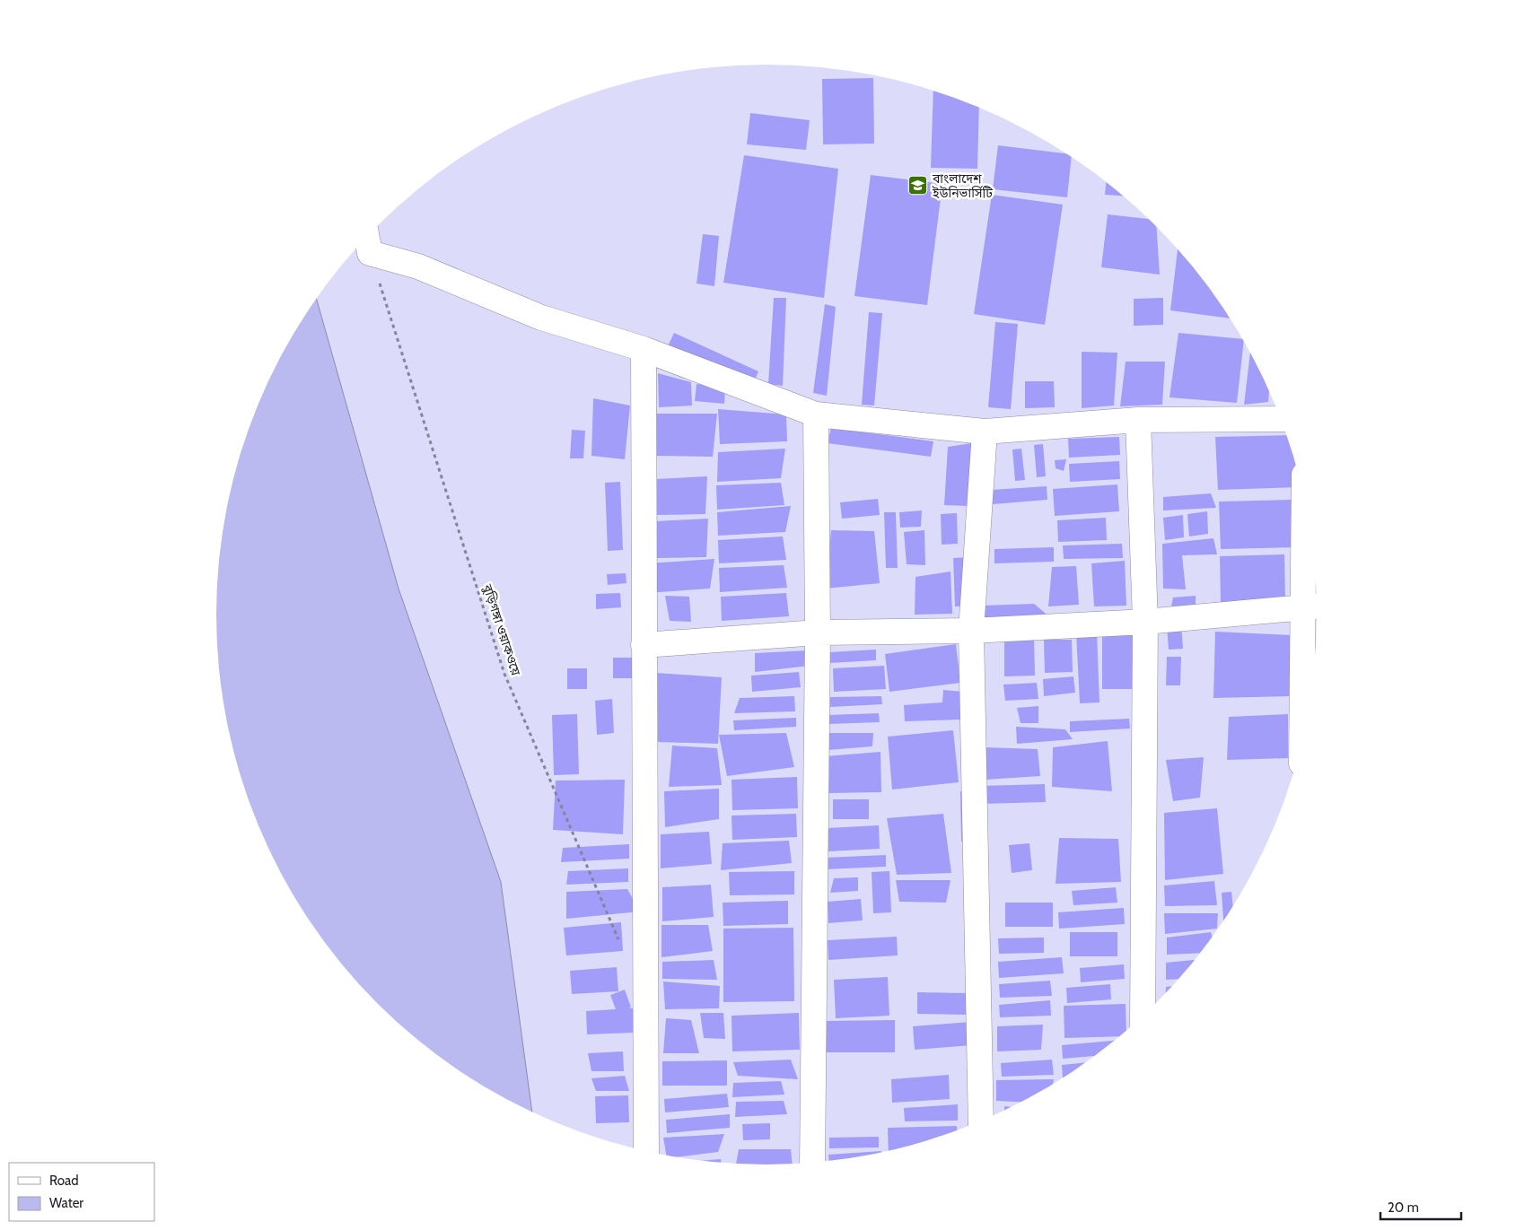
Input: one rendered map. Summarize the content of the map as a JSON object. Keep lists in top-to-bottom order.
{
  "streets": {
    "path": ["বুড়িগঙ্গা ওয়াকওয়ে"]
  },
  "places": {
    "school or university": ["বাংলাদেশ ইউনিভার্সিটি"]
  },
  "legend": ["Road", "Water"],
  "scale_bar": "20 m"
}
